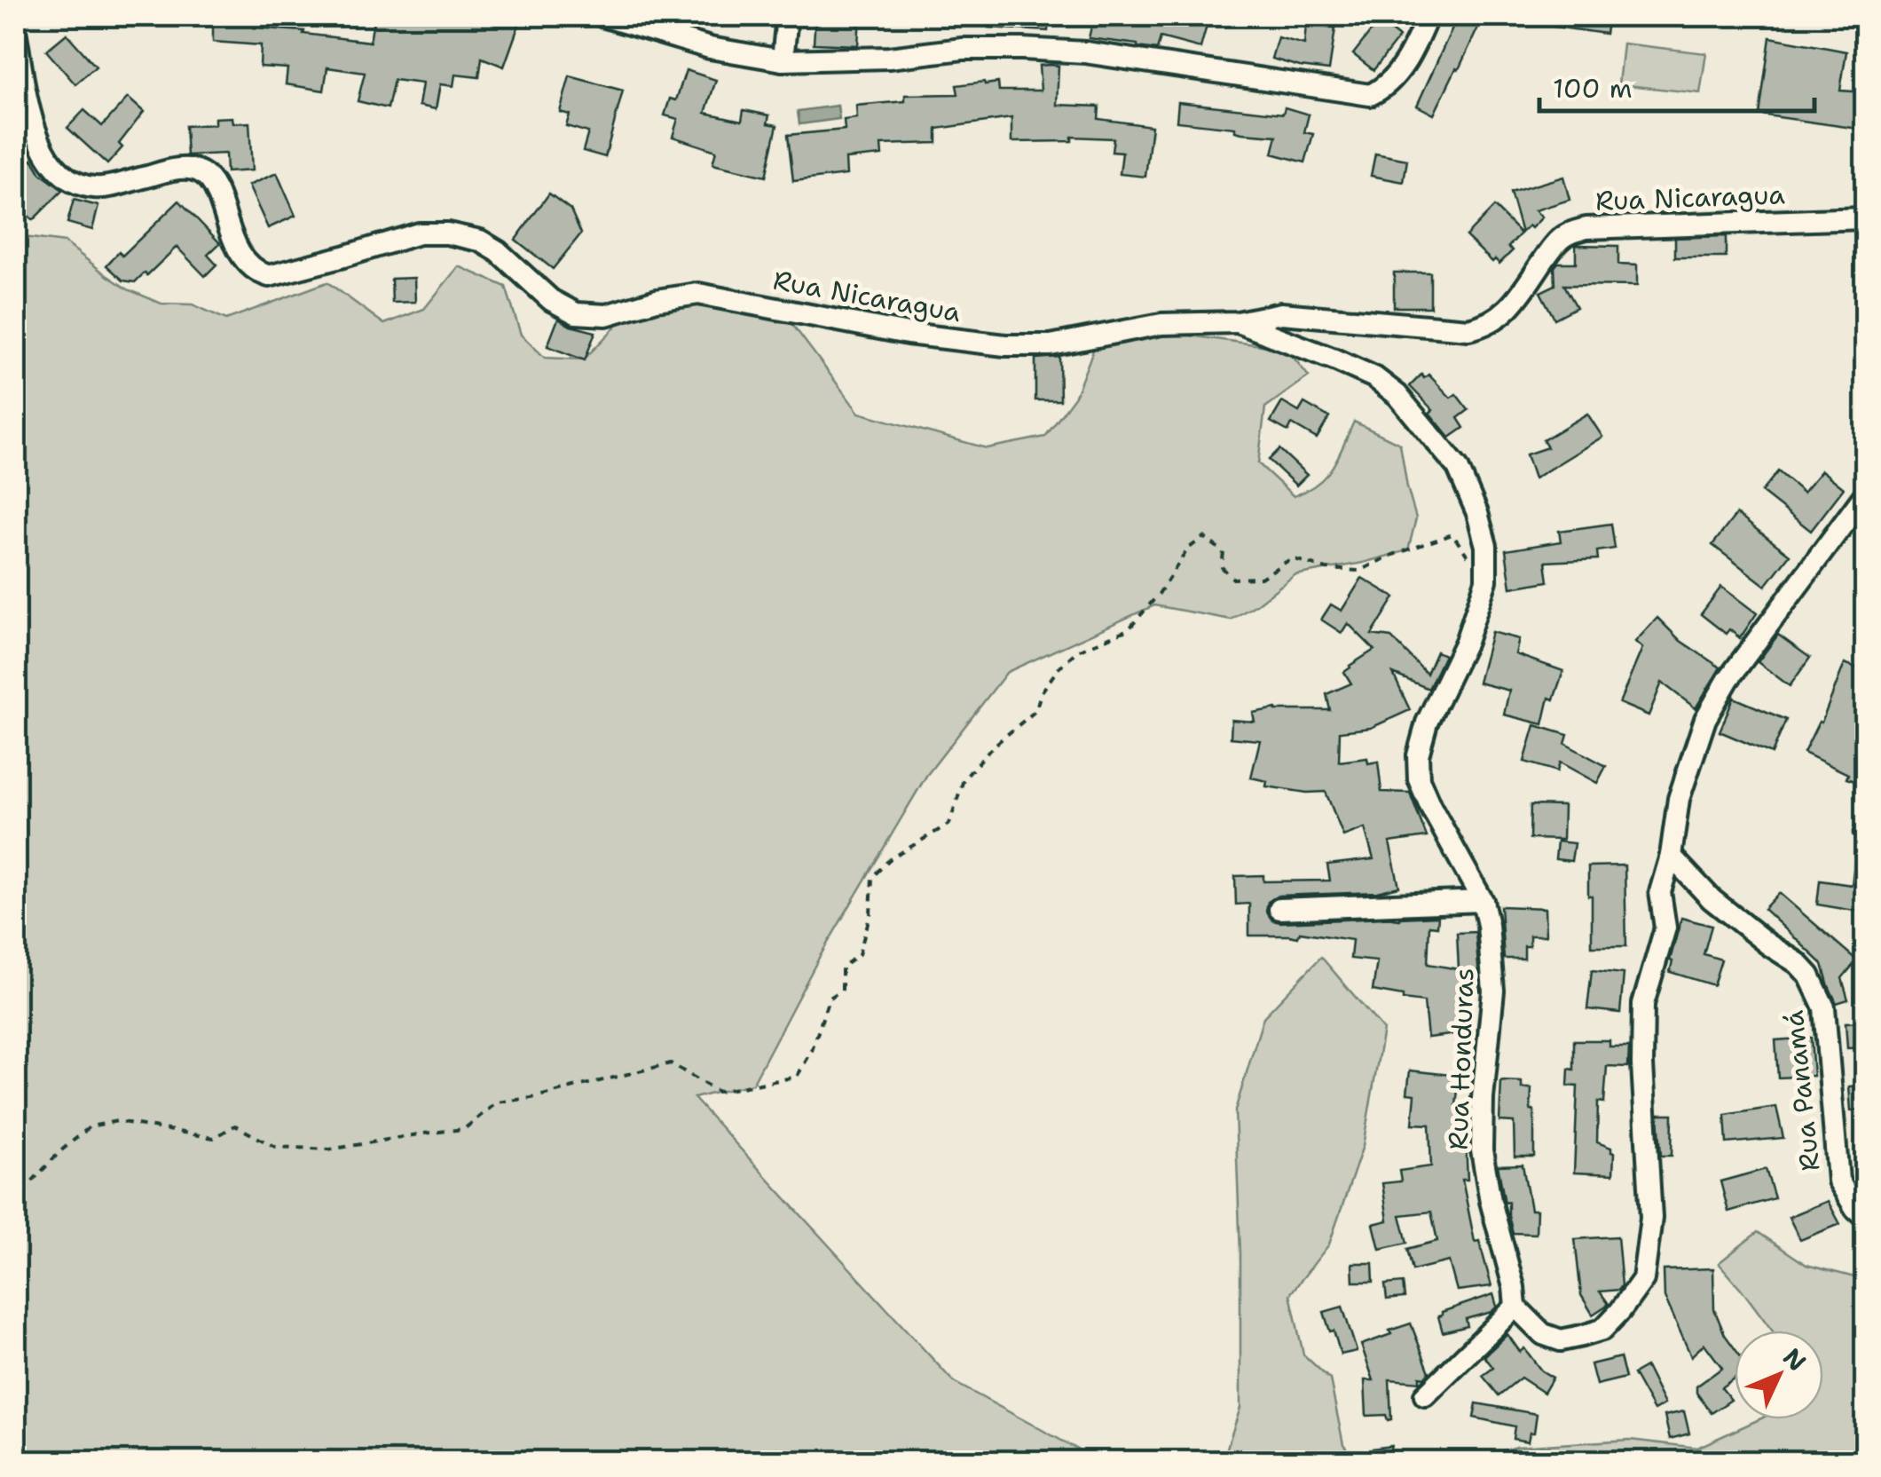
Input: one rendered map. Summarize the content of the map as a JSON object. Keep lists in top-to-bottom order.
{
  "streets": {
    "street": ["Rua Nicaragua", "Rua Honduras", "Rua Panamá"]
  },
  "crossings": [
    ["Rua Nicaragua", "Rua Honduras"]
  ],
  "scale_bar": "100 m",
  "north": "top right"
}
